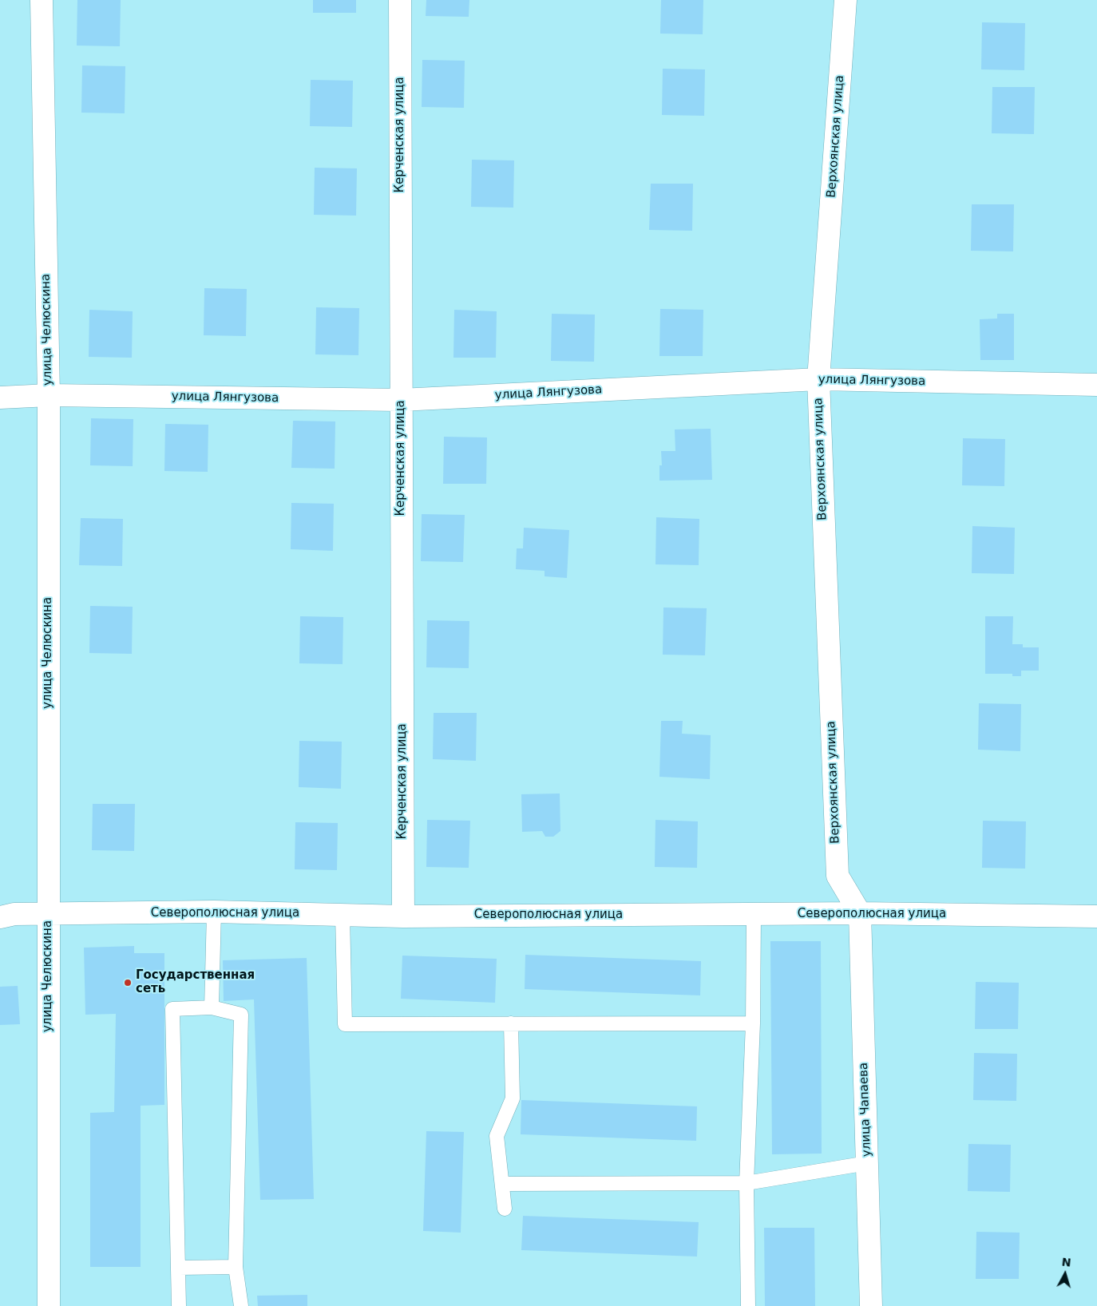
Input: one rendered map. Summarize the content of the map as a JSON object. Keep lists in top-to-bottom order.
{
  "streets": {
    "street": [
      "Керченская улица",
      "Верхоянская улица",
      "улица Челюскина",
      "улица Лянгузова",
      "Северополюсная улица",
      "улица Чапаева"
    ]
  },
  "crossings": [
    ["Керченская улица", "улица Лянгузова"],
    ["Керченская улица", "Северополюсная улица"],
    ["Верхоянская улица", "улица Лянгузова"],
    ["Верхоянская улица", "Северополюсная улица"],
    ["Верхоянская улица", "улица Чапаева"],
    ["улица Челюскина", "улица Лянгузова"],
    ["улица Челюскина", "Северополюсная улица"],
    ["Северополюсная улица", "улица Чапаева"]
  ],
  "places": ["Государственная сеть"],
  "north": "top"
}
